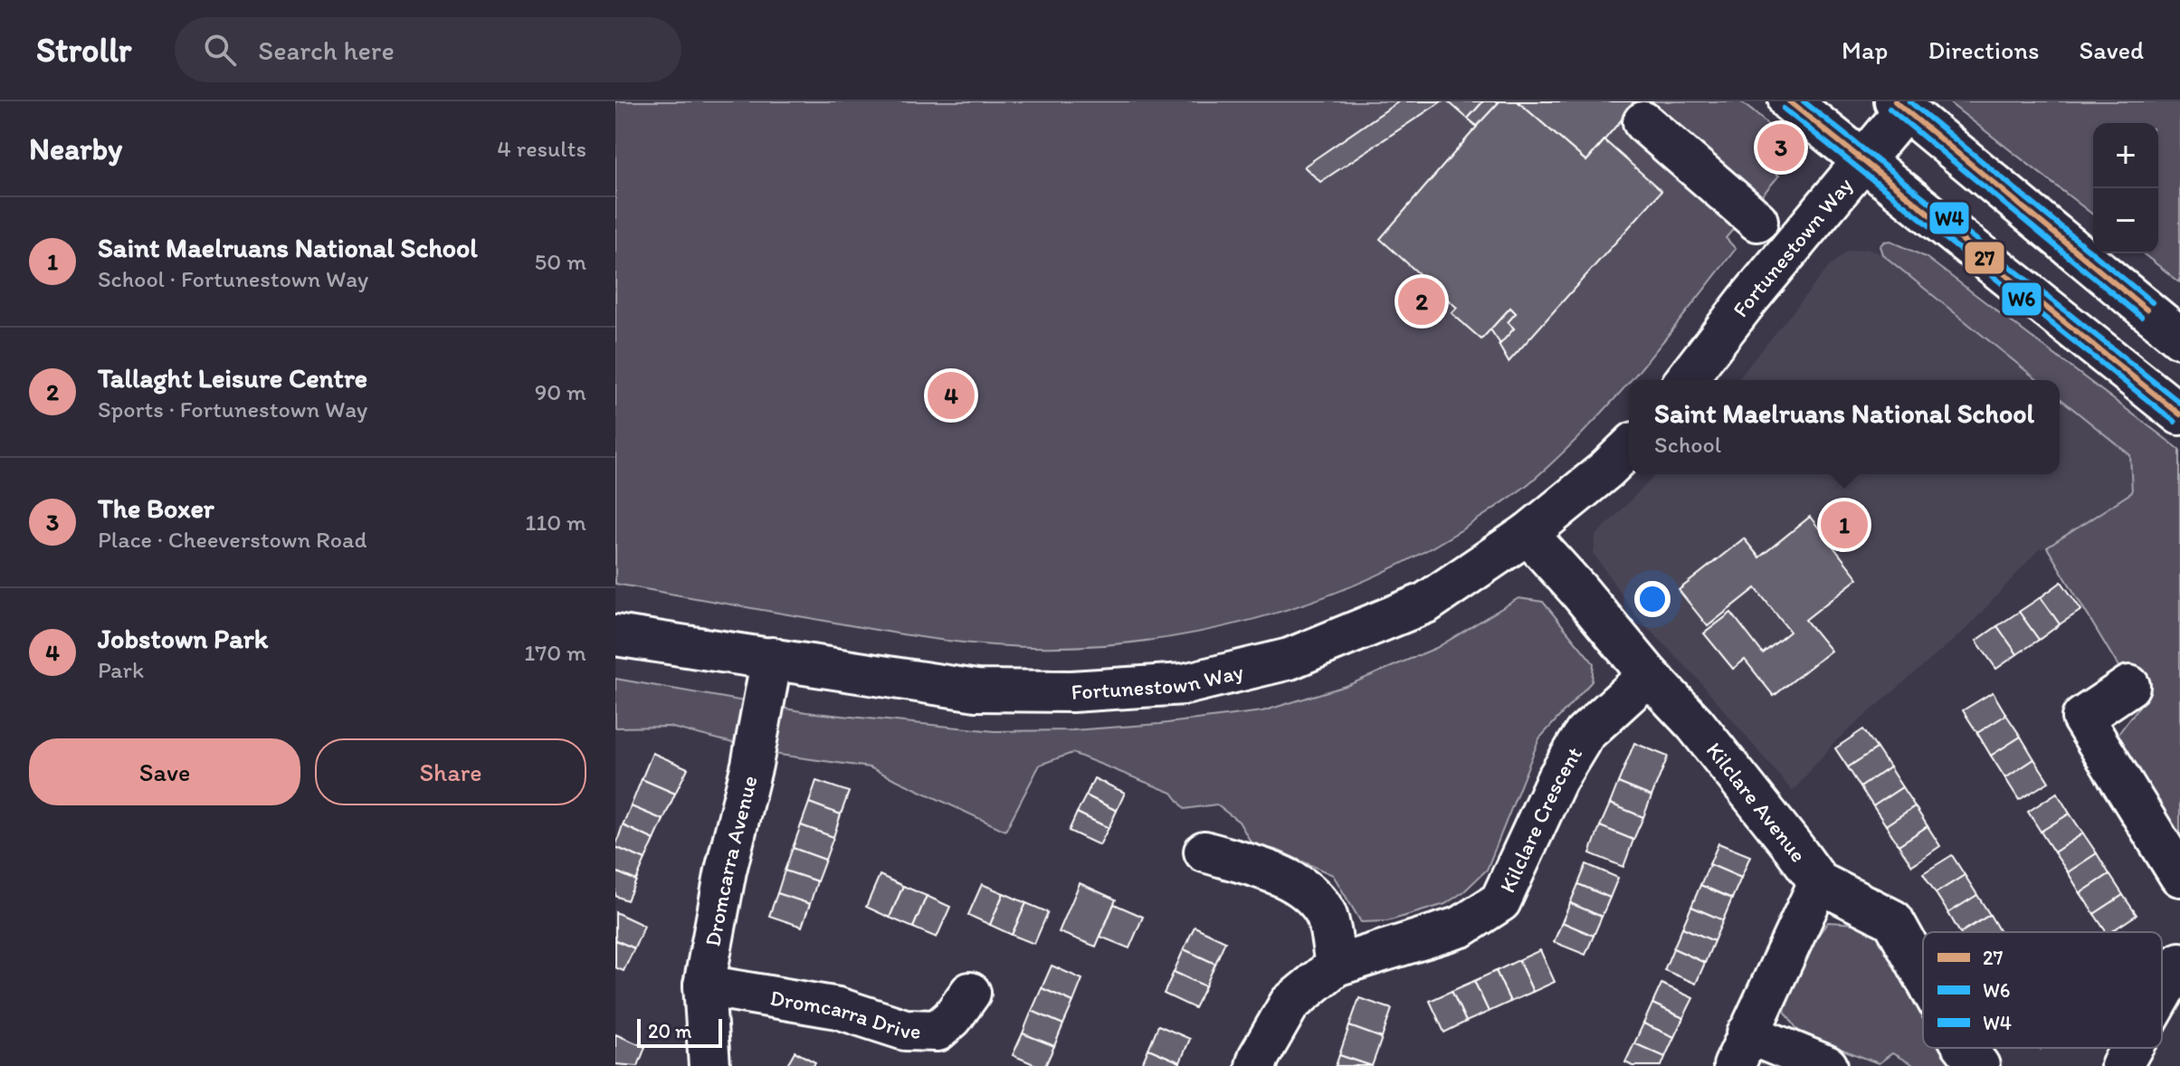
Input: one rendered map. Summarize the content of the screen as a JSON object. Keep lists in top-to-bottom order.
{
  "streets": {
    "street": [
      "Fortunestown Way",
      "Kilclare Avenue",
      "Kilclare Crescent",
      "Dromcarra Avenue",
      "Dromcarra Drive"
    ]
  },
  "crossings": [
    ["Fortunestown Way", "Kilclare Avenue"],
    ["Fortunestown Way", "Dromcarra Avenue"],
    ["Kilclare Avenue", "Kilclare Crescent"],
    ["Dromcarra Avenue", "Dromcarra Drive"]
  ],
  "lines": ["transit line 27", "transit line W4", "transit line W6"],
  "legend": ["27", "W6", "W4"],
  "scale_bar": "20 m",
  "page": {
    "header": "Strollr",
    "search": "Search here",
    "nav": ["Map", "Directions", "Saved"],
    "heading": ["Nearby", "4 results"],
    "pins": [
      "3",
      "2",
      "4",
      "1"
    ],
    "map_buttons": ["+", "−"],
    "list": [
      {
        "mark": "1",
        "name": "Saint Maelruans National School",
        "note": "School · Fortunestown Way",
        "value": "50 m"
      },
      {
        "mark": "2",
        "name": "Tallaght Leisure Centre",
        "note": "Sports · Fortunestown Way",
        "value": "90 m"
      },
      {
        "mark": "3",
        "name": "The Boxer",
        "note": "Place · Cheeverstown Road",
        "value": "110 m"
      },
      {
        "mark": "4",
        "name": "Jobstown Park",
        "note": "Park",
        "value": "170 m"
      }
    ],
    "popup": ["Saint Maelruans National School", "School"],
    "buttons": ["Save", "Share"],
    "scale": "20 m"
  }
}
